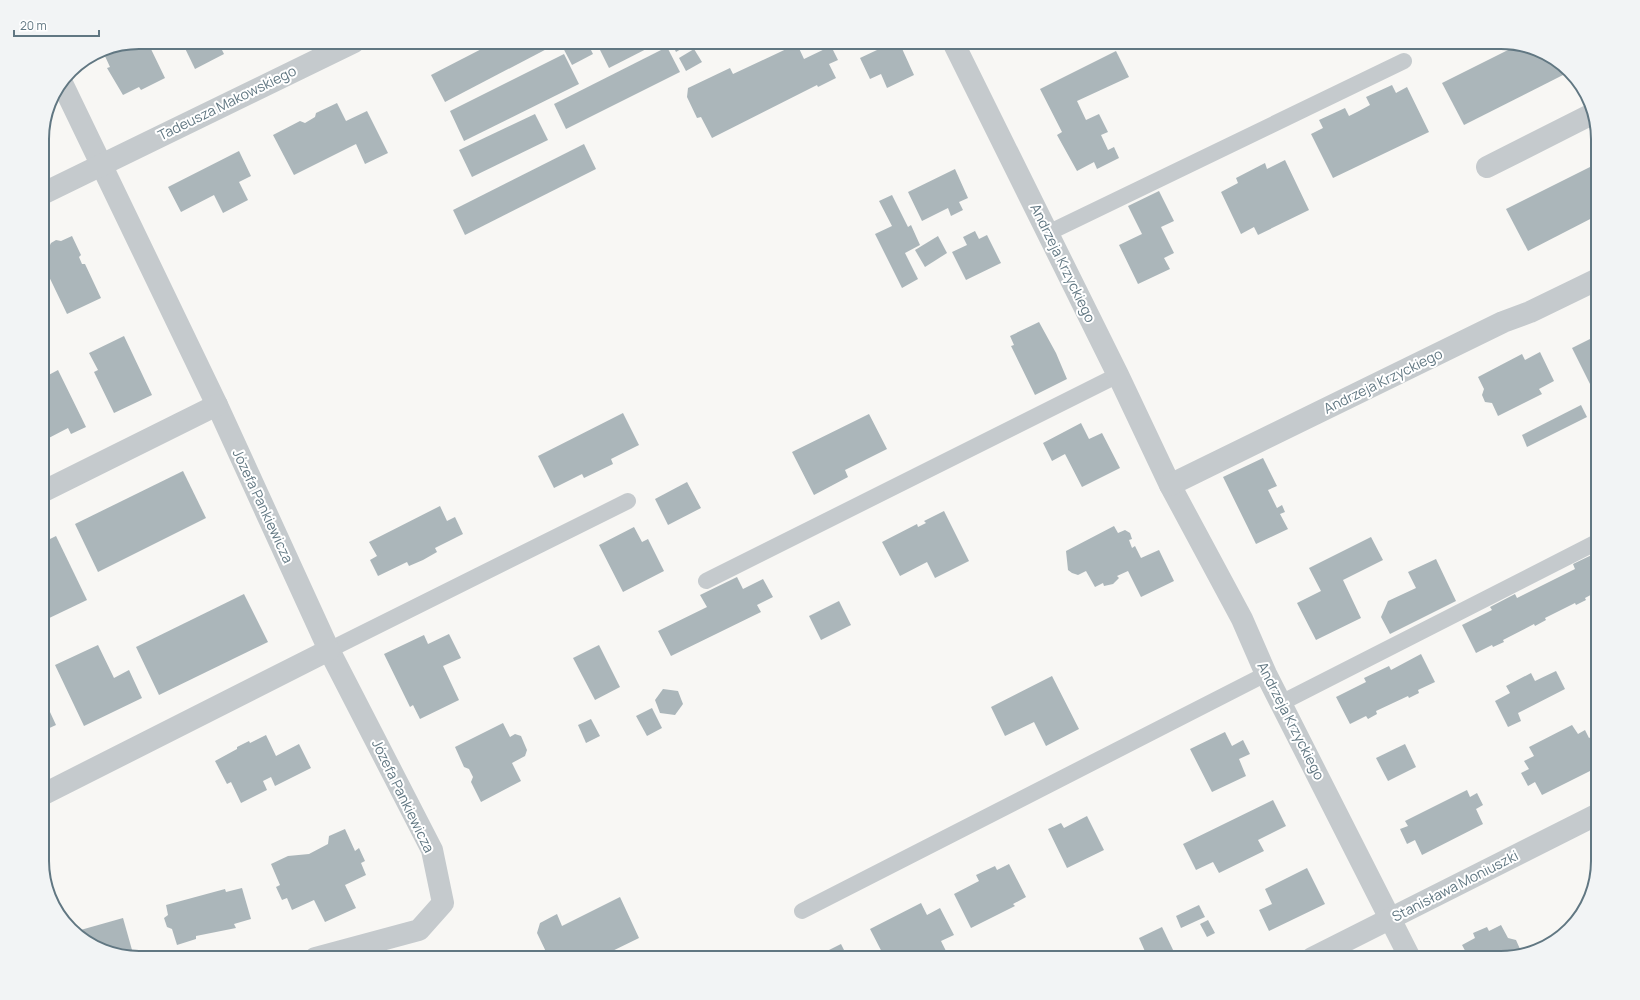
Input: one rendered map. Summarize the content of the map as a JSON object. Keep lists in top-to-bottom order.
{
  "streets": {
    "street": [
      "Tadeusza Makowskiego",
      "Andrzeja Krzyckiego",
      "Józefa Pankiewicza",
      "Stanisława Moniuszki"
    ]
  },
  "crossings": [
    ["Tadeusza Makowskiego", "Józefa Pankiewicza"],
    ["Andrzeja Krzyckiego", "Stanisława Moniuszki"]
  ],
  "scale_bar": "20 m"
}
